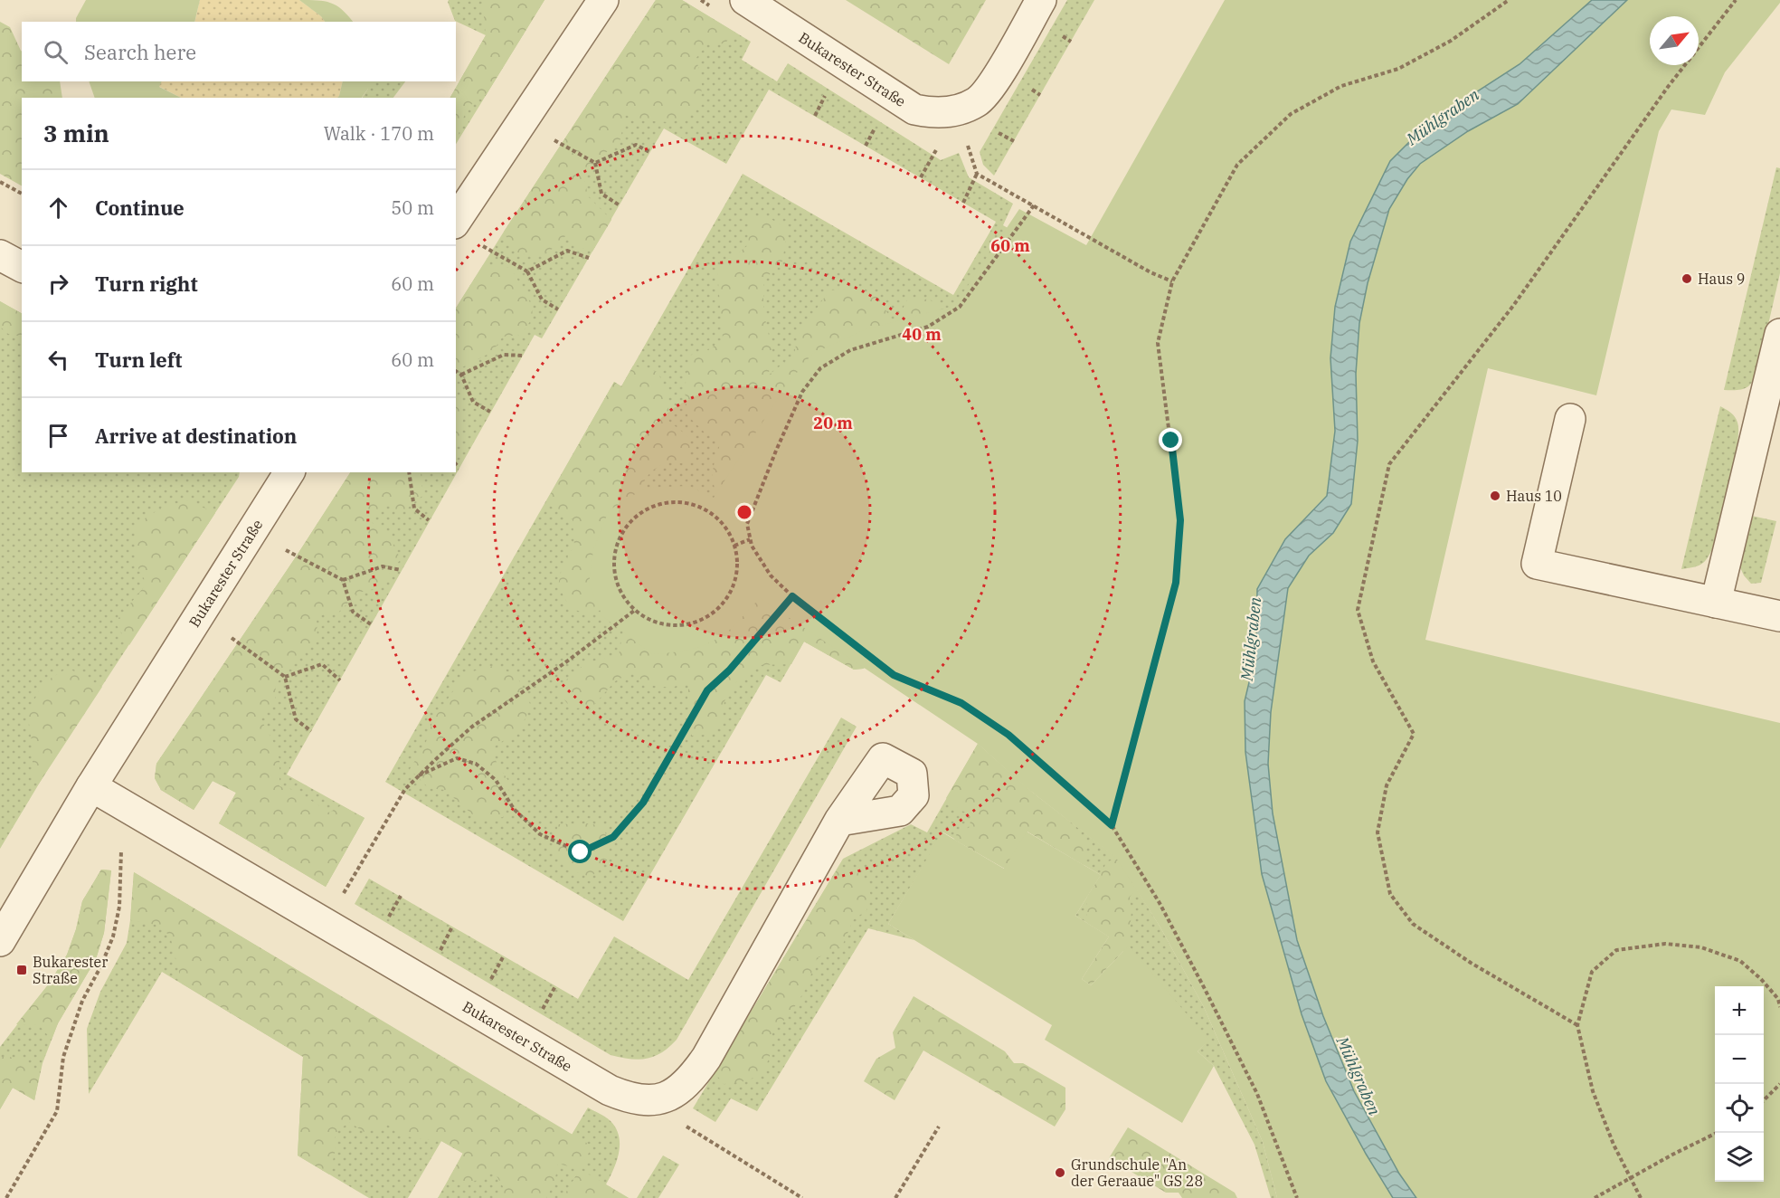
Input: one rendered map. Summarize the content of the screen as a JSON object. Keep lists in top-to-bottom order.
{
  "streets": {
    "street": ["Bukarester Straße"]
  },
  "water": ["Mühlgraben"],
  "places": {
    "other": ["Haus 9", "Haus 10", "Grundschule \"An der Geraaue\" GS 28"],
    "transit": ["Bukarester Straße"]
  },
  "north": "top right",
  "page": {
    "search": "Search here",
    "heading": ["3 min", "Walk · 170 m"],
    "list": [
      ["Continue", "50 m"],
      ["Turn right", "60 m"],
      ["Turn left", "60 m"],
      "Arrive at destination"
    ],
    "map_buttons": ["+", "−"]
  },
  "rings": ["60 m", "40 m", "20 m"]
}
